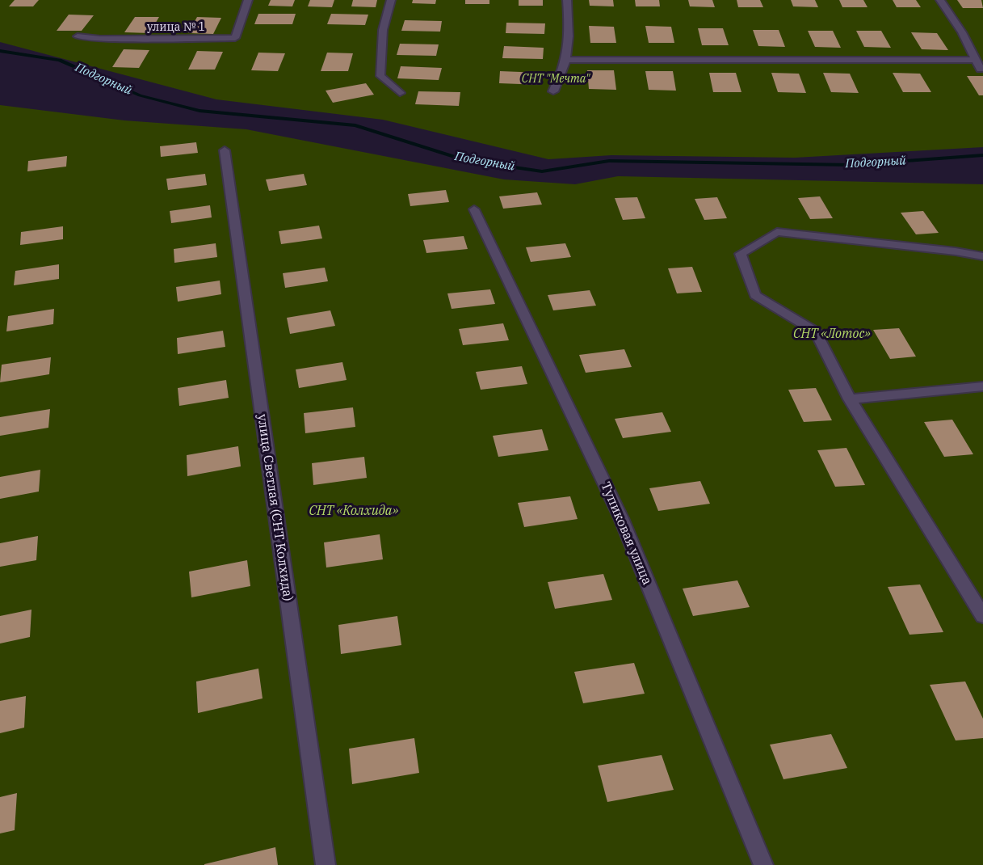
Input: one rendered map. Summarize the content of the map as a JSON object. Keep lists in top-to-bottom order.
{
  "streets": {
    "street": ["улица № 1", "улица Светлая (СНТ Колхида)", "Тупиковая улица"]
  },
  "water": ["Подгорный"],
  "parks": ["СНТ \"Мечта\"", "СНТ «Лотос»", "СНТ «Колхида»"]
}
